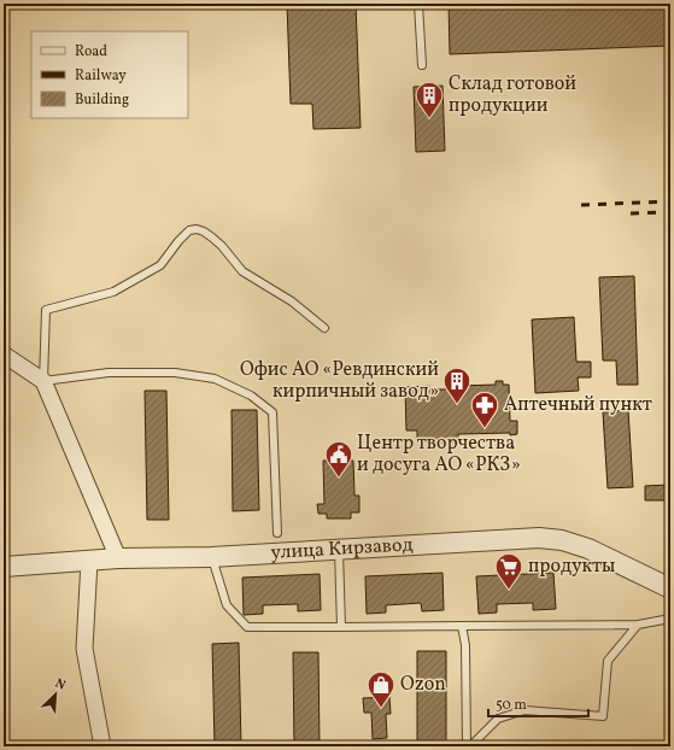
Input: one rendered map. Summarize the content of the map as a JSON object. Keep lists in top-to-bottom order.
{
  "streets": {
    "street": ["улица Кирзавод"]
  },
  "places": {
    "building": ["Склад готовой продукции", "Офис АО «Ревдинский кирпичный завод»"],
    "pharmacy": ["Аптечный пункт"],
    "public building": ["Центр творчества и досуга АО «РКЗ»"],
    "supermarket": ["продукты"],
    "shop": ["Ozon"]
  },
  "legend": ["Road", "Railway", "Building"],
  "scale_bar": "50 m",
  "north": "top right"
}
